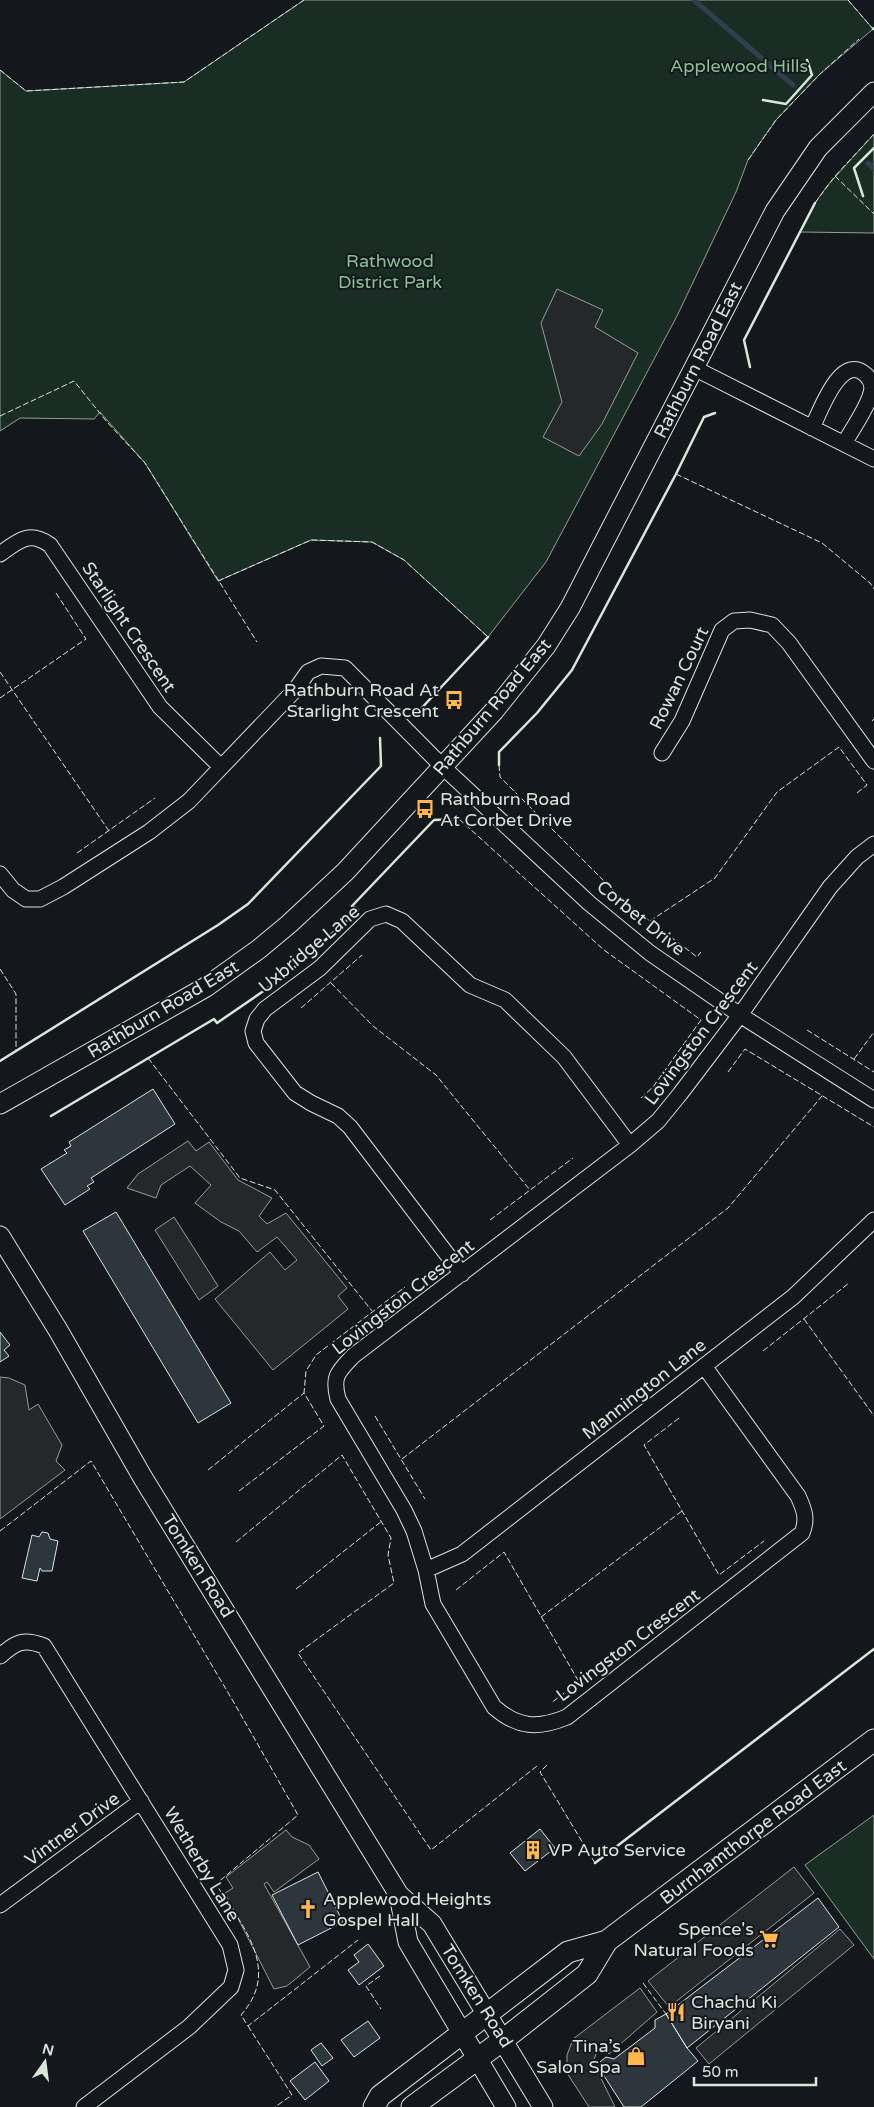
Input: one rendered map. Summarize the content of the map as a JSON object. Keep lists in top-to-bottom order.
{
  "streets": {
    "main road": ["Burnhamthorpe Road East"],
    "street": [
      "Rathburn Road East",
      "Starlight Crescent",
      "Rowan Court",
      "Corbet Drive",
      "Uxbridge Lane",
      "Lovingston Crescent",
      "Mannington Lane",
      "Tomken Road",
      "Vintner Drive",
      "Wetherby Lane"
    ]
  },
  "crossings": [
    ["Rathburn Road East", "Corbet Drive"],
    ["Starlight Crescent", "Corbet Drive"],
    ["Corbet Drive", "Lovingston Crescent"],
    ["Uxbridge Lane", "Lovingston Crescent"],
    ["Lovingston Crescent", "Mannington Lane"],
    ["Tomken Road", "Burnhamthorpe Road East"],
    ["Vintner Drive", "Wetherby Lane"]
  ],
  "parks": ["Applewood Hills", "Rathwood District Park"],
  "places": {
    "bus stop": ["Rathburn Road At Starlight Crescent", "Rathburn Road At Corbet Drive"],
    "building": ["VP Auto Service"],
    "church": ["Applewood Heights Gospel Hall"],
    "supermarket": ["Spence's Natural Foods"],
    "restaurant": ["Chachu Ki Biryani"],
    "shop": ["Tina’s Salon Spa"]
  },
  "scale_bar": "50 m",
  "north": "top"
}
